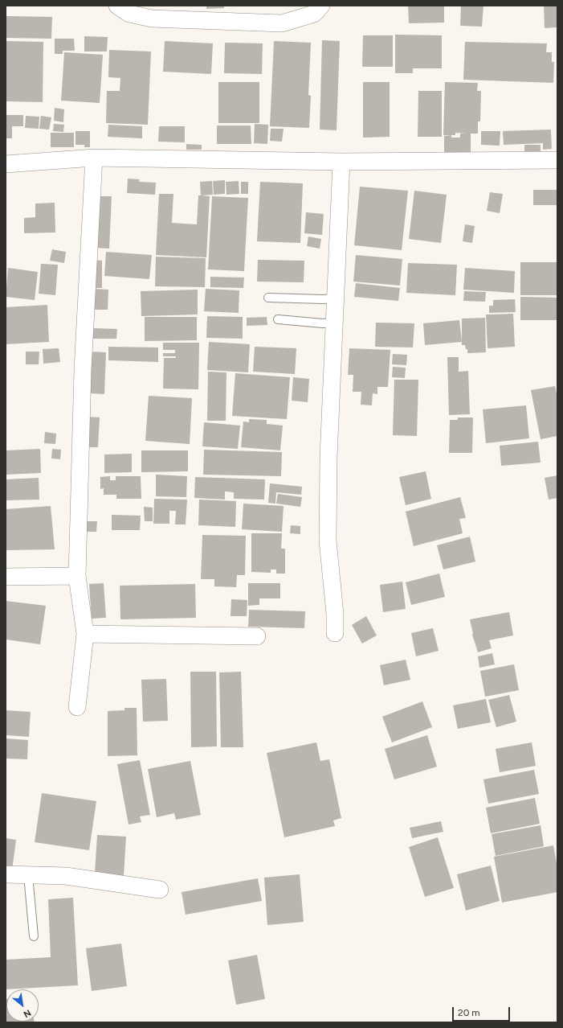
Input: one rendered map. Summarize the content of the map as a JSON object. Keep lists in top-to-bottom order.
{
  "scale_bar": "20 m",
  "north": "bottom right"
}
